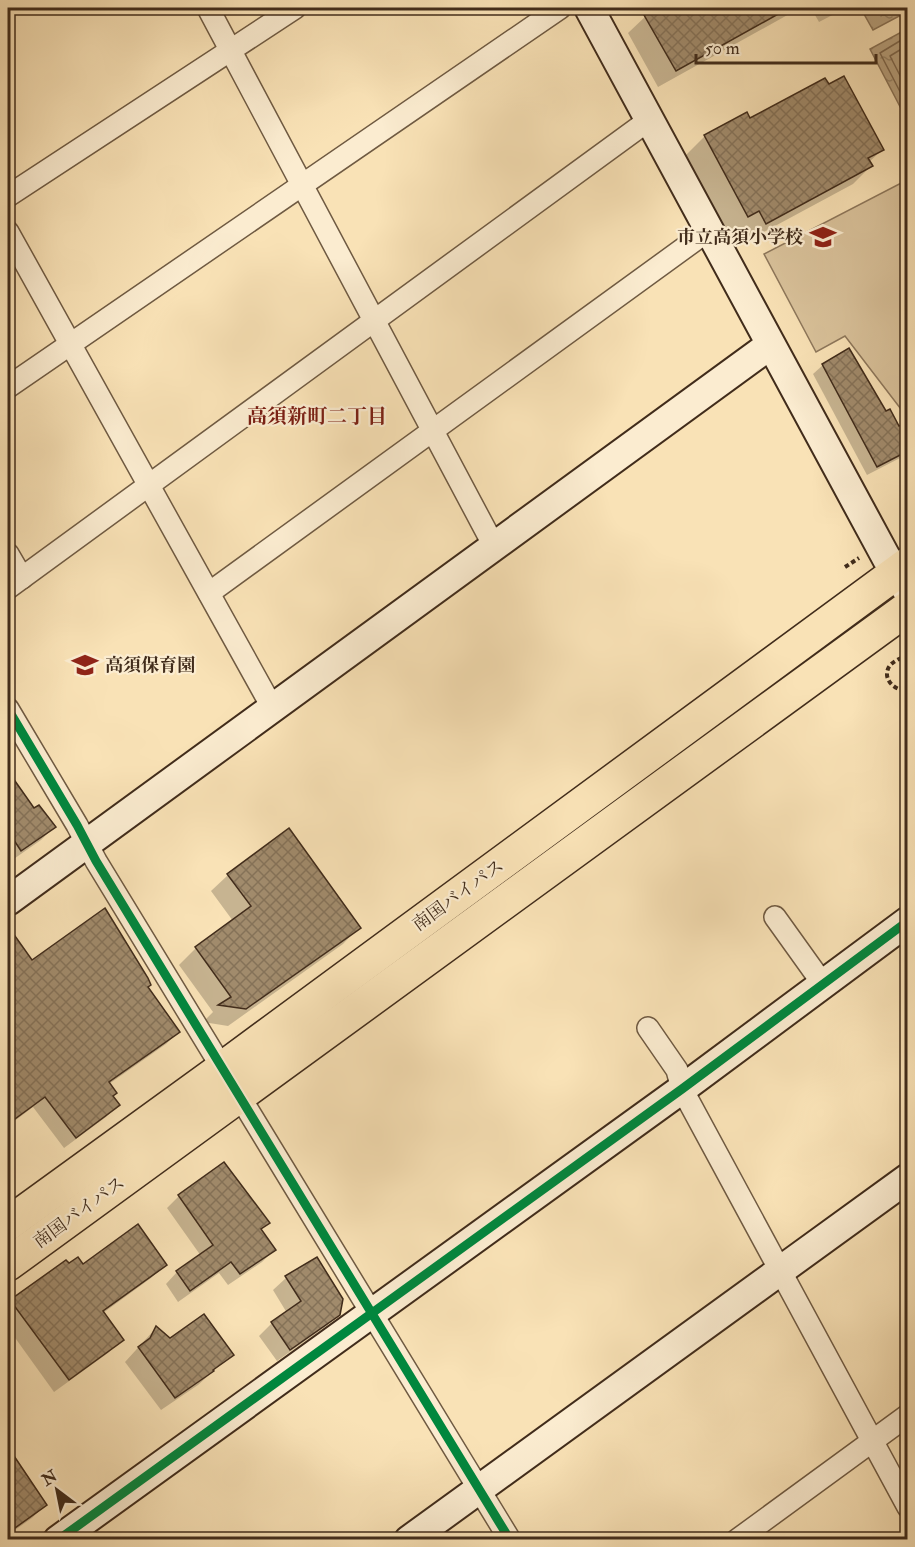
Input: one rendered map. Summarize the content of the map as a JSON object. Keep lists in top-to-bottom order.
{
  "streets": {
    "highway": ["南国バイパス"]
  },
  "districts": ["高須新町二丁目"],
  "places": {
    "school or university": ["市立高須小学校", "高須保育園"]
  },
  "scale_bar": "50 m",
  "north": "top left"
}
